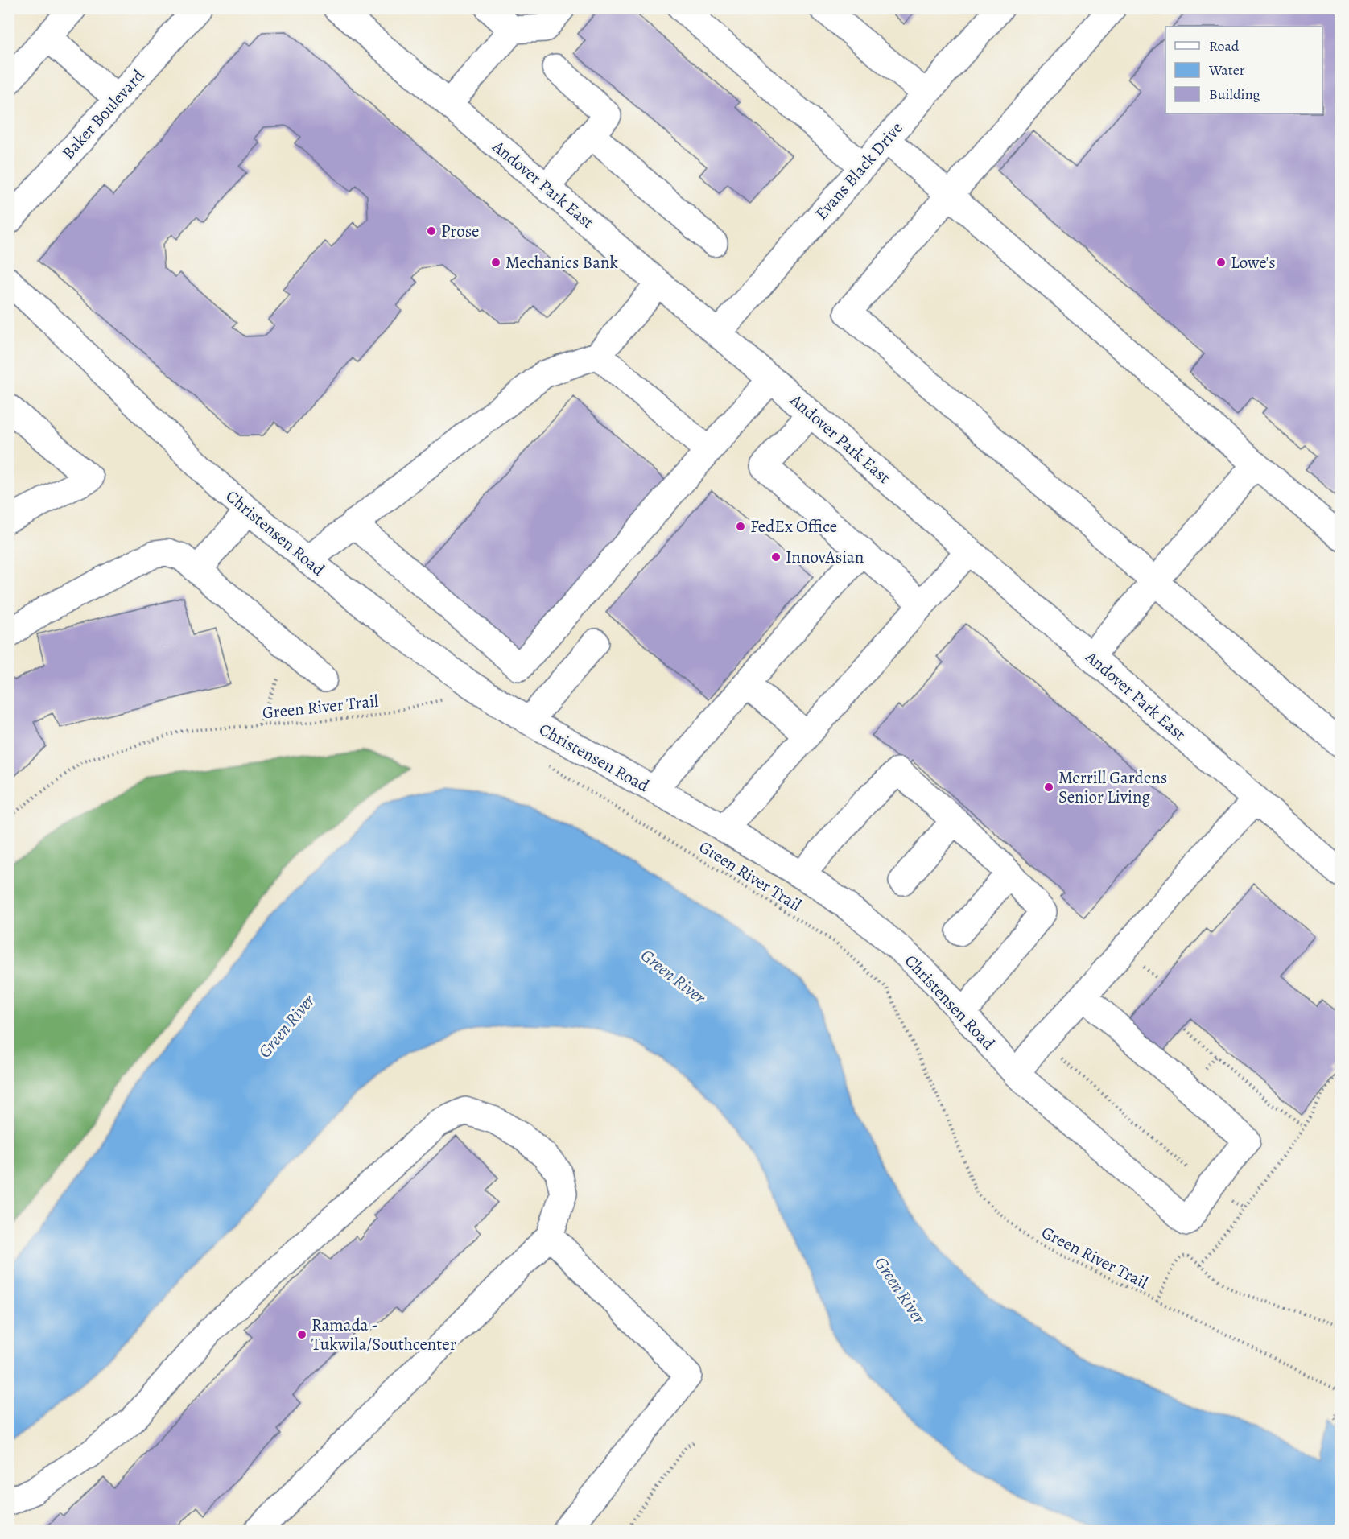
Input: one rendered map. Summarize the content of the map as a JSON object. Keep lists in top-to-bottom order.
{
  "streets": {
    "street": [
      "Baker Boulevard",
      "Evans Black Drive",
      "Andover Park East",
      "Christensen Road"
    ],
    "path": ["Green River Trail"]
  },
  "crossings": [
    ["Evans Black Drive", "Andover Park East"]
  ],
  "water": ["Green River"],
  "places": [
    "Prose",
    "Mechanics Bank",
    "Lowe's",
    "FedEx Office",
    "InnovAsian",
    "Merrill Gardens Senior Living",
    "Ramada - Tukwila/Southcenter"
  ],
  "legend": ["Road", "Water", "Building"]
}
